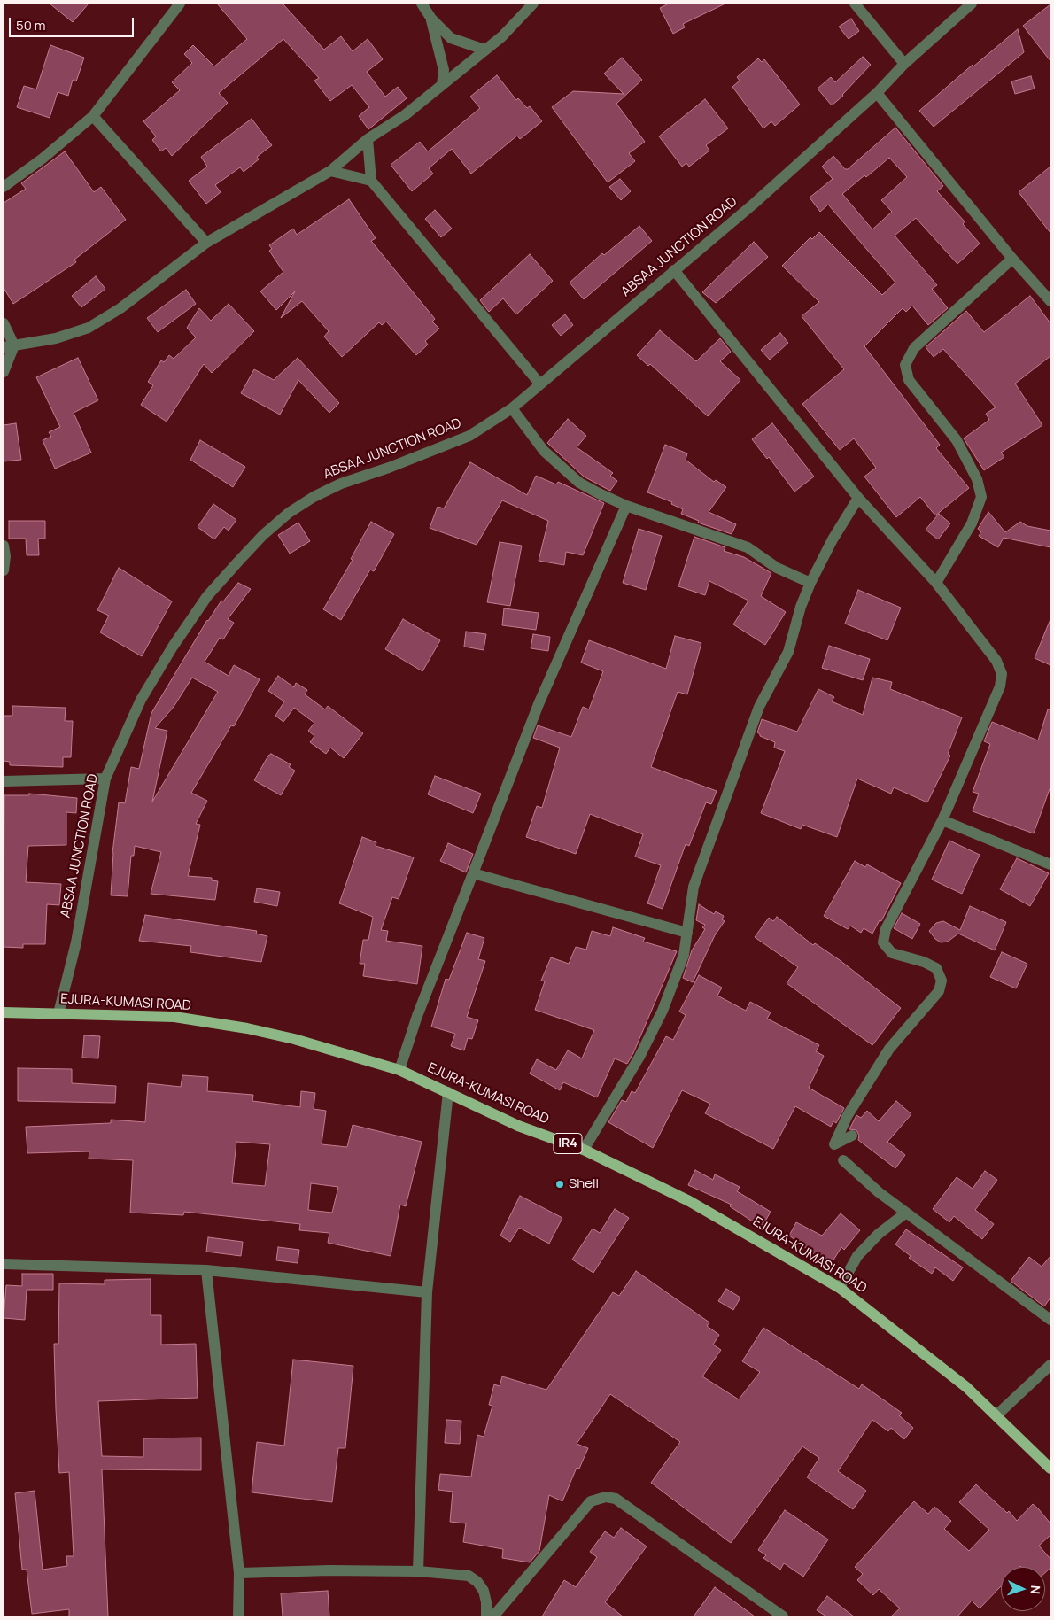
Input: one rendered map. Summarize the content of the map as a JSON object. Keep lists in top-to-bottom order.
{
  "streets": {
    "main road": ["EJURA-KUMASI ROAD", "IR4"],
    "street": ["ABSAA JUNCTION ROAD"]
  },
  "crossings": [
    ["ABSAA JUNCTION ROAD", "EJURA-KUMASI ROAD"]
  ],
  "places": ["Shell"],
  "scale_bar": "50 m",
  "north": "right"
}
